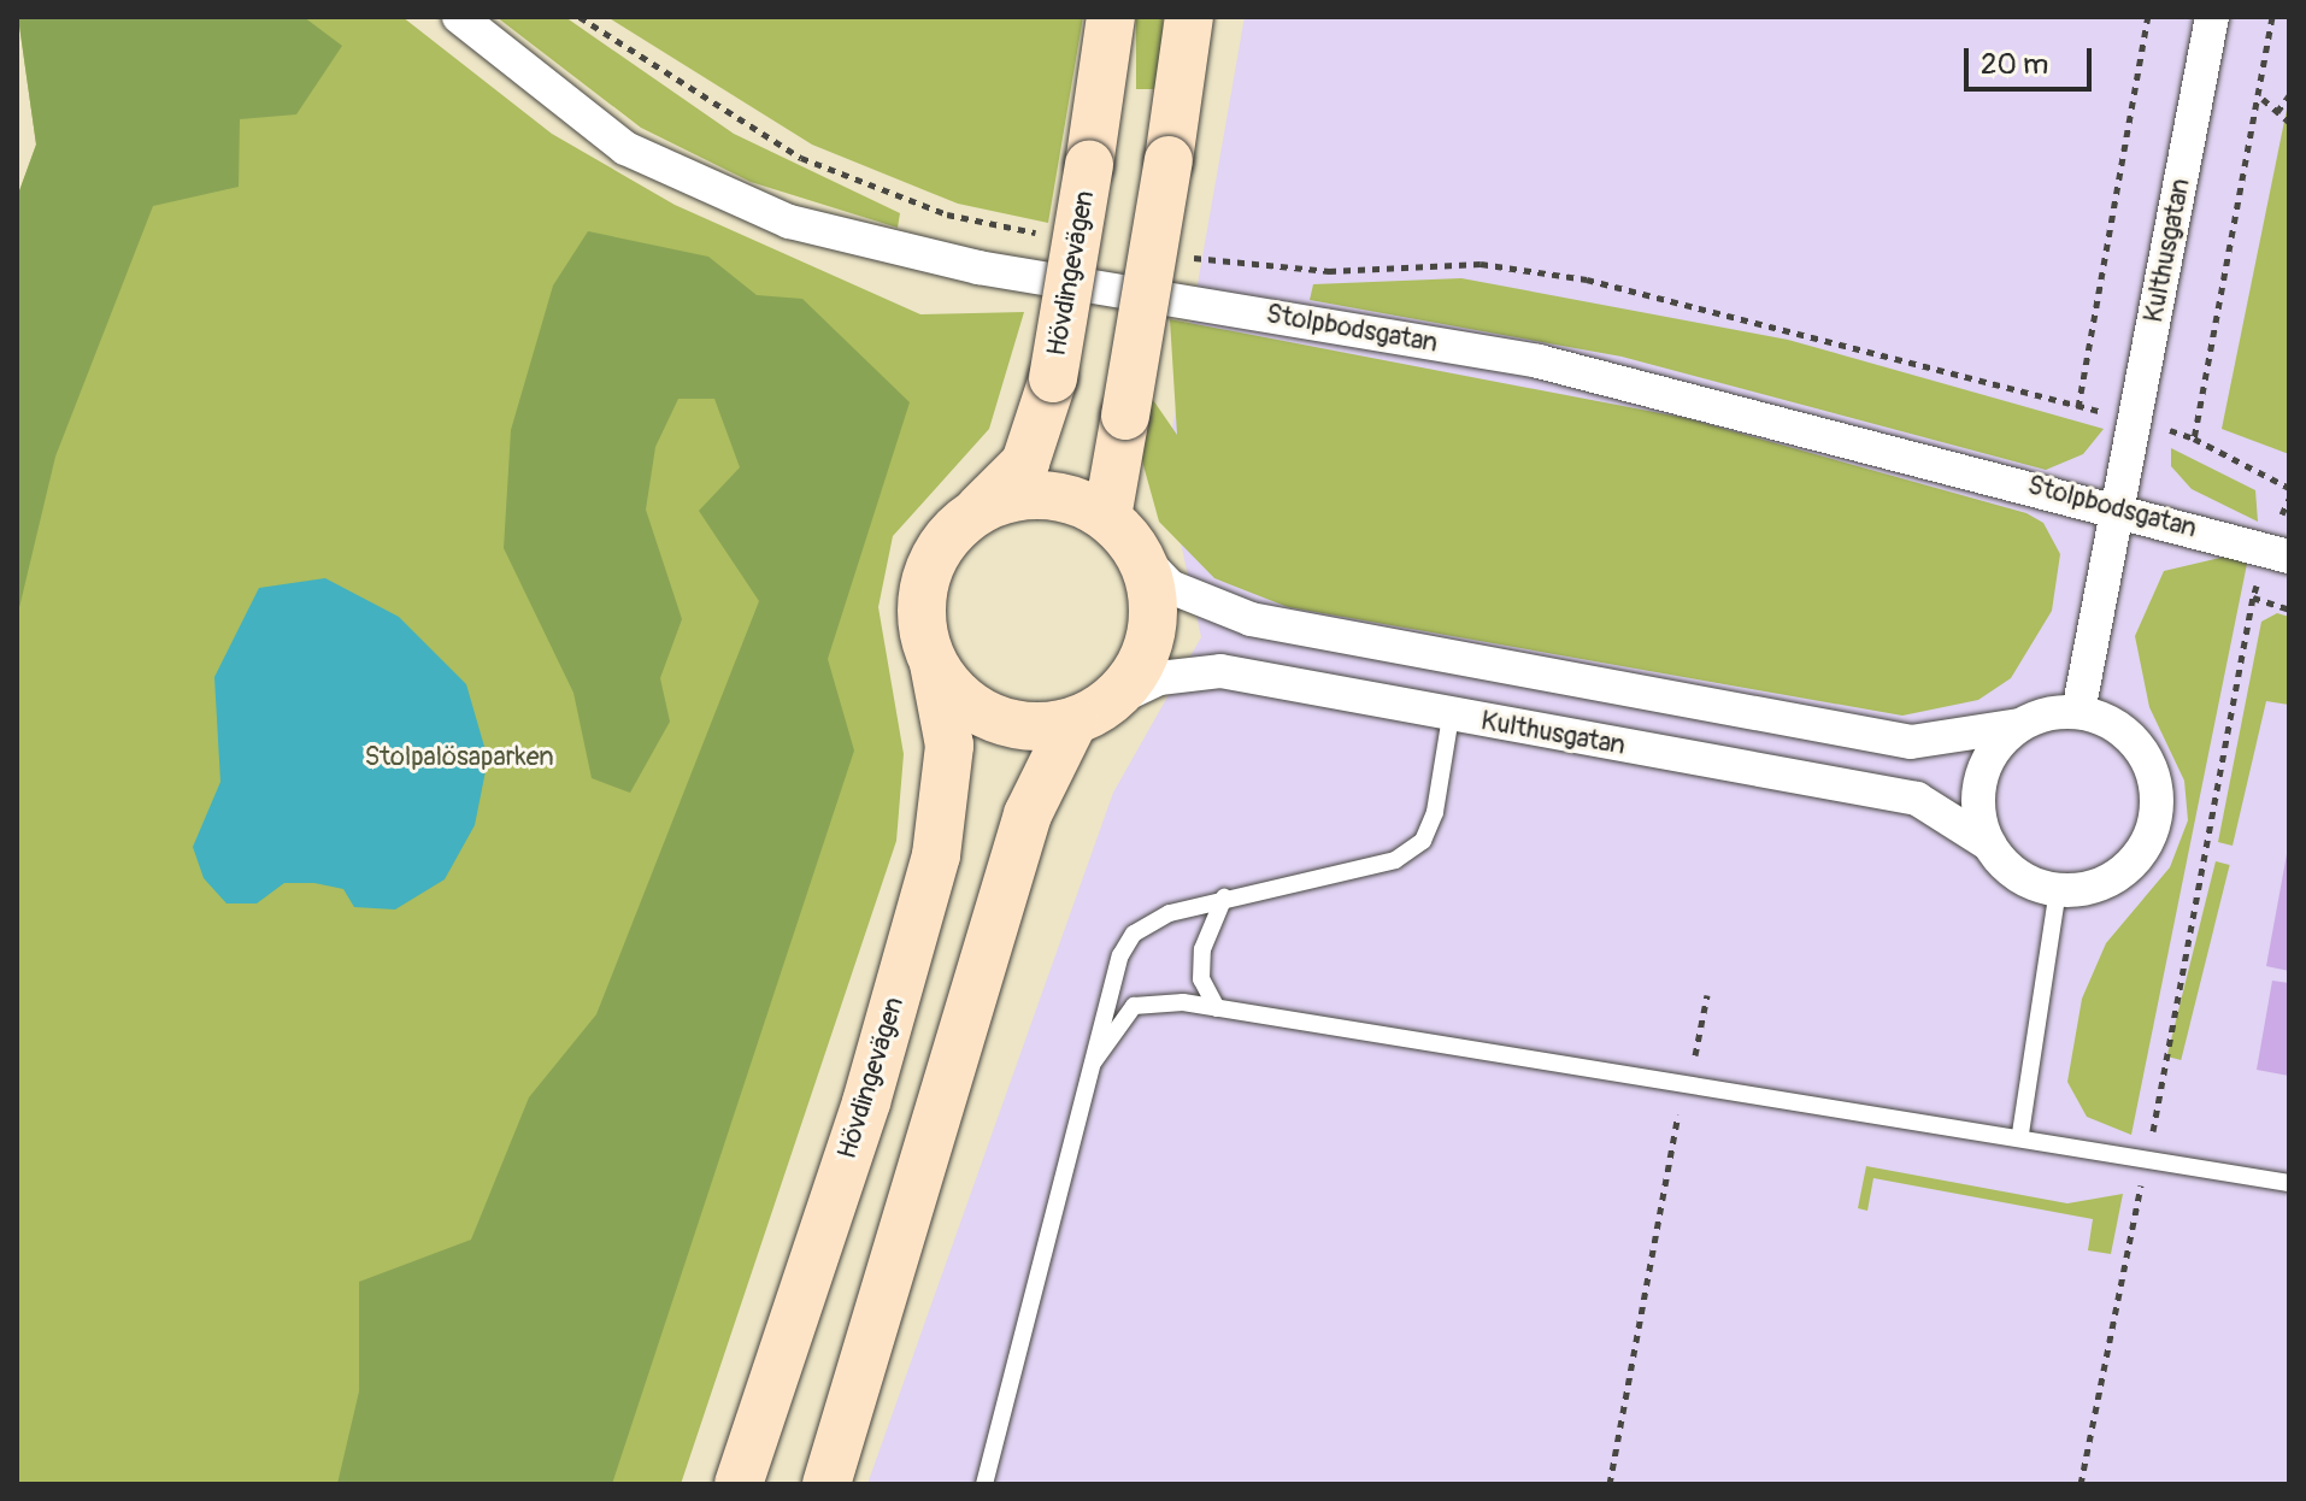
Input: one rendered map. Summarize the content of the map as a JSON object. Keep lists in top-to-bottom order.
{
  "streets": {
    "street": ["Kulthusgatan", "Hövdingevägen", "Stolpbodsgatan"]
  },
  "crossings": [
    ["Kulthusgatan", "Hövdingevägen"],
    ["Kulthusgatan", "Stolpbodsgatan"]
  ],
  "parks": ["Stolpalösaparken"],
  "scale_bar": "20 m"
}
